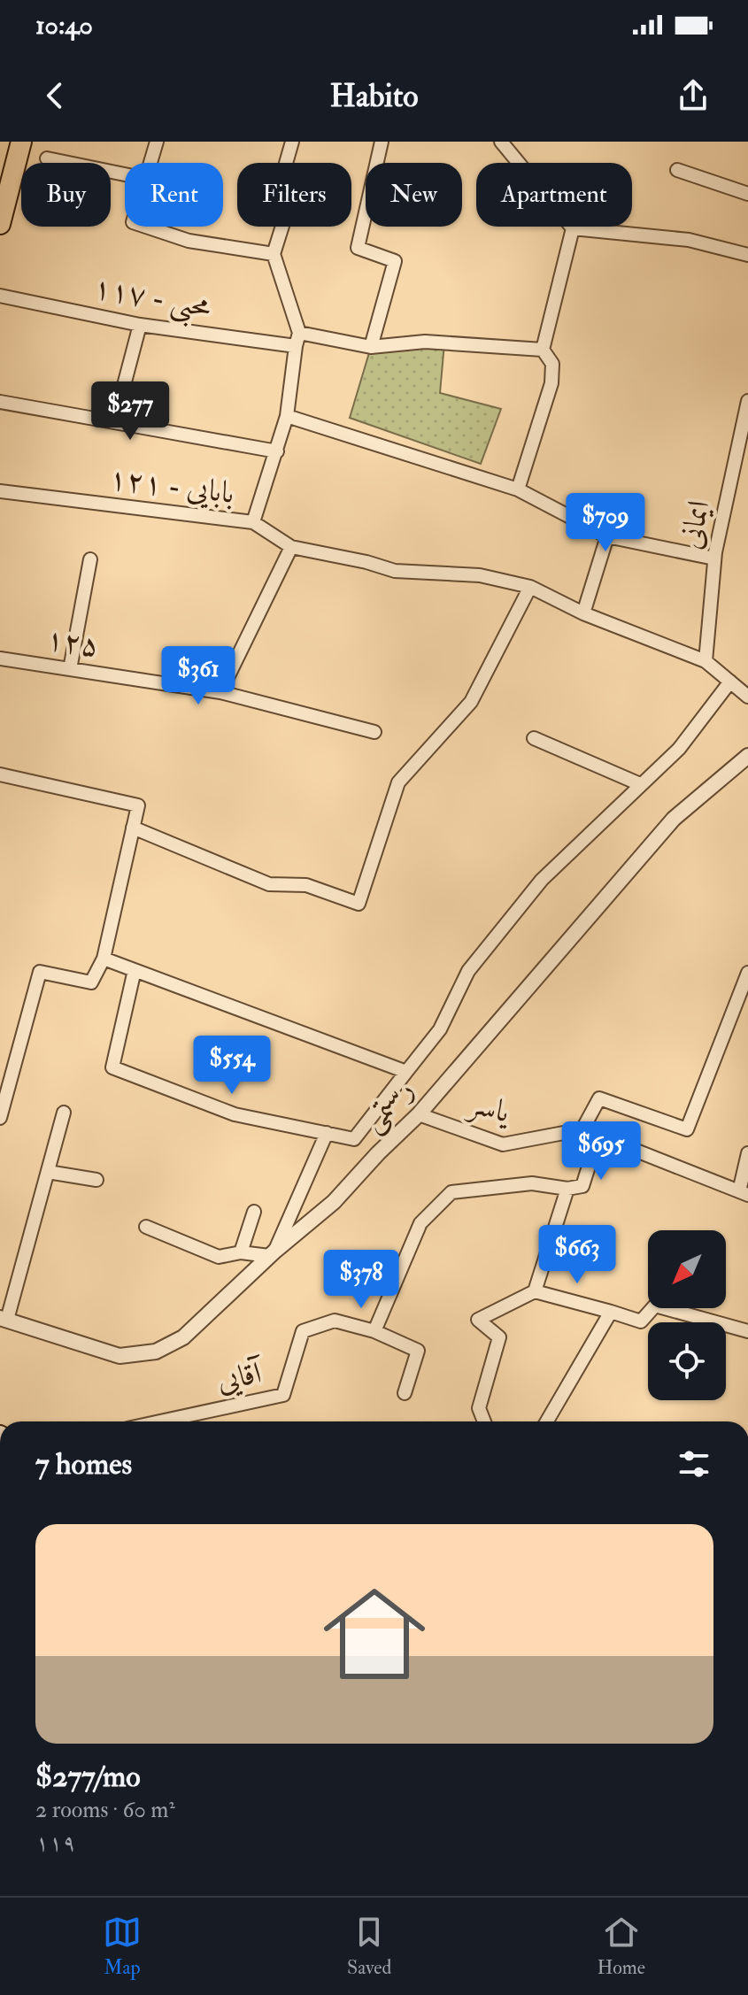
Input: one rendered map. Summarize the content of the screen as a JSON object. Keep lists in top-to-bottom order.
{
  "streets": {
    "street": [
      "محبی - ۱۱۷",
      "بابایی - ۱۲۱",
      "ایمانی",
      "۱۲۵",
      "رستمی",
      "یاسر",
      "آقایی"
    ]
  },
  "crossings": [
    ["رستمی", "یاسر"]
  ],
  "north": "bottom left",
  "page": {
    "status": "10:40",
    "header": "Habito",
    "chip": [
      "Buy",
      "Rent",
      "Filters",
      "New",
      "Apartment"
    ],
    "price": [
      "$277",
      "$709",
      "$361",
      "$554",
      "$695",
      "$663",
      "$378"
    ],
    "heading": "7 homes",
    "list": [
      {
        "name": "$277/mo",
        "note": "2 rooms · 60 m² · ۱۱۹"
      }
    ],
    "tabs": ["Map", "Saved", "Home"]
  }
}
